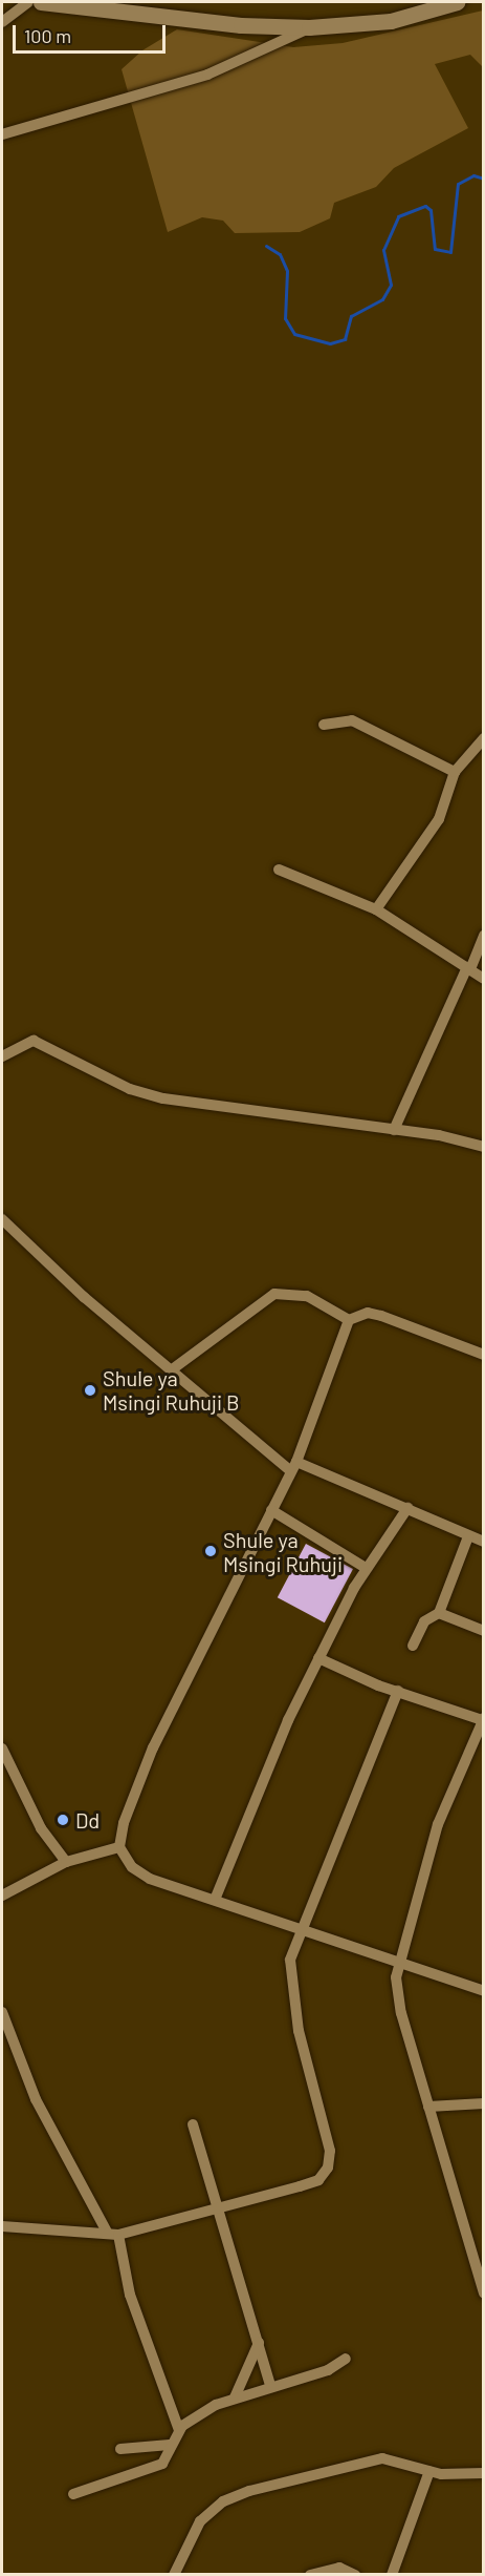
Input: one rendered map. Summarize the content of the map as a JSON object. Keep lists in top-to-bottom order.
{
  "places": ["Shule ya Msingi Ruhuji B", "Shule ya Msingi Ruhuji", "Dd"],
  "scale_bar": "100 m"
}
